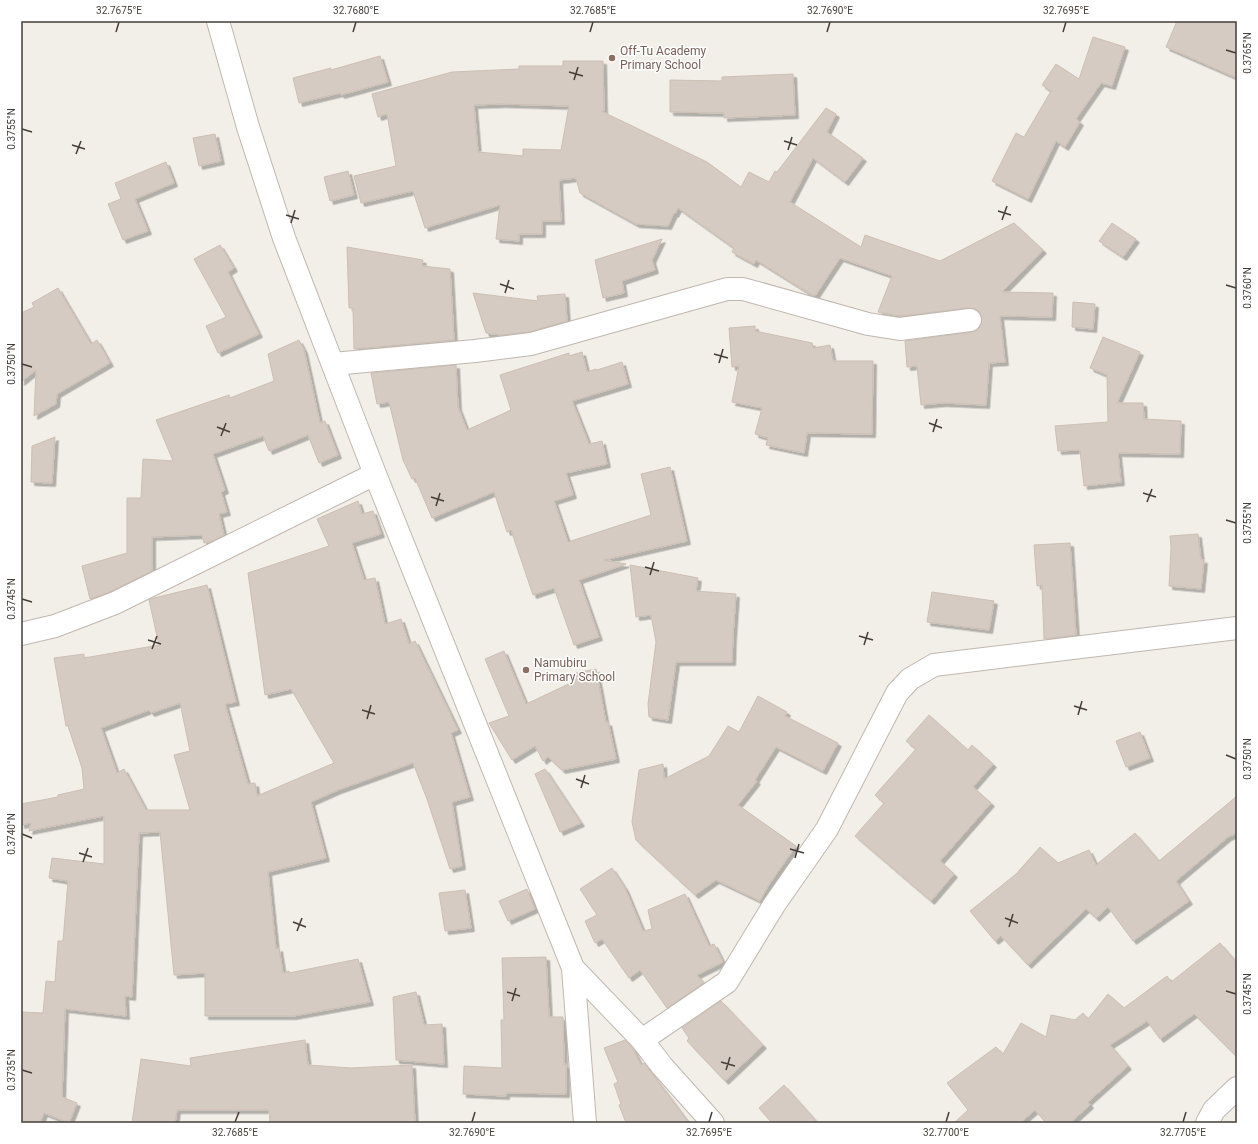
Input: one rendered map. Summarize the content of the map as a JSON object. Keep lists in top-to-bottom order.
{
  "places": ["Off-Tu Academy Primary School", "Namubiru Primary School"],
  "coordinates": [
    "32.7675°E",
    "32.7680°E",
    "32.7685°E",
    "32.7690°E",
    "32.7695°E",
    "0.3765°N",
    "0.3755°N",
    "0.3760°N",
    "0.3750°N",
    "0.3745°N",
    "0.3740°N",
    "0.3735°N",
    "32.7700°E",
    "32.7705°E"
  ]
}
